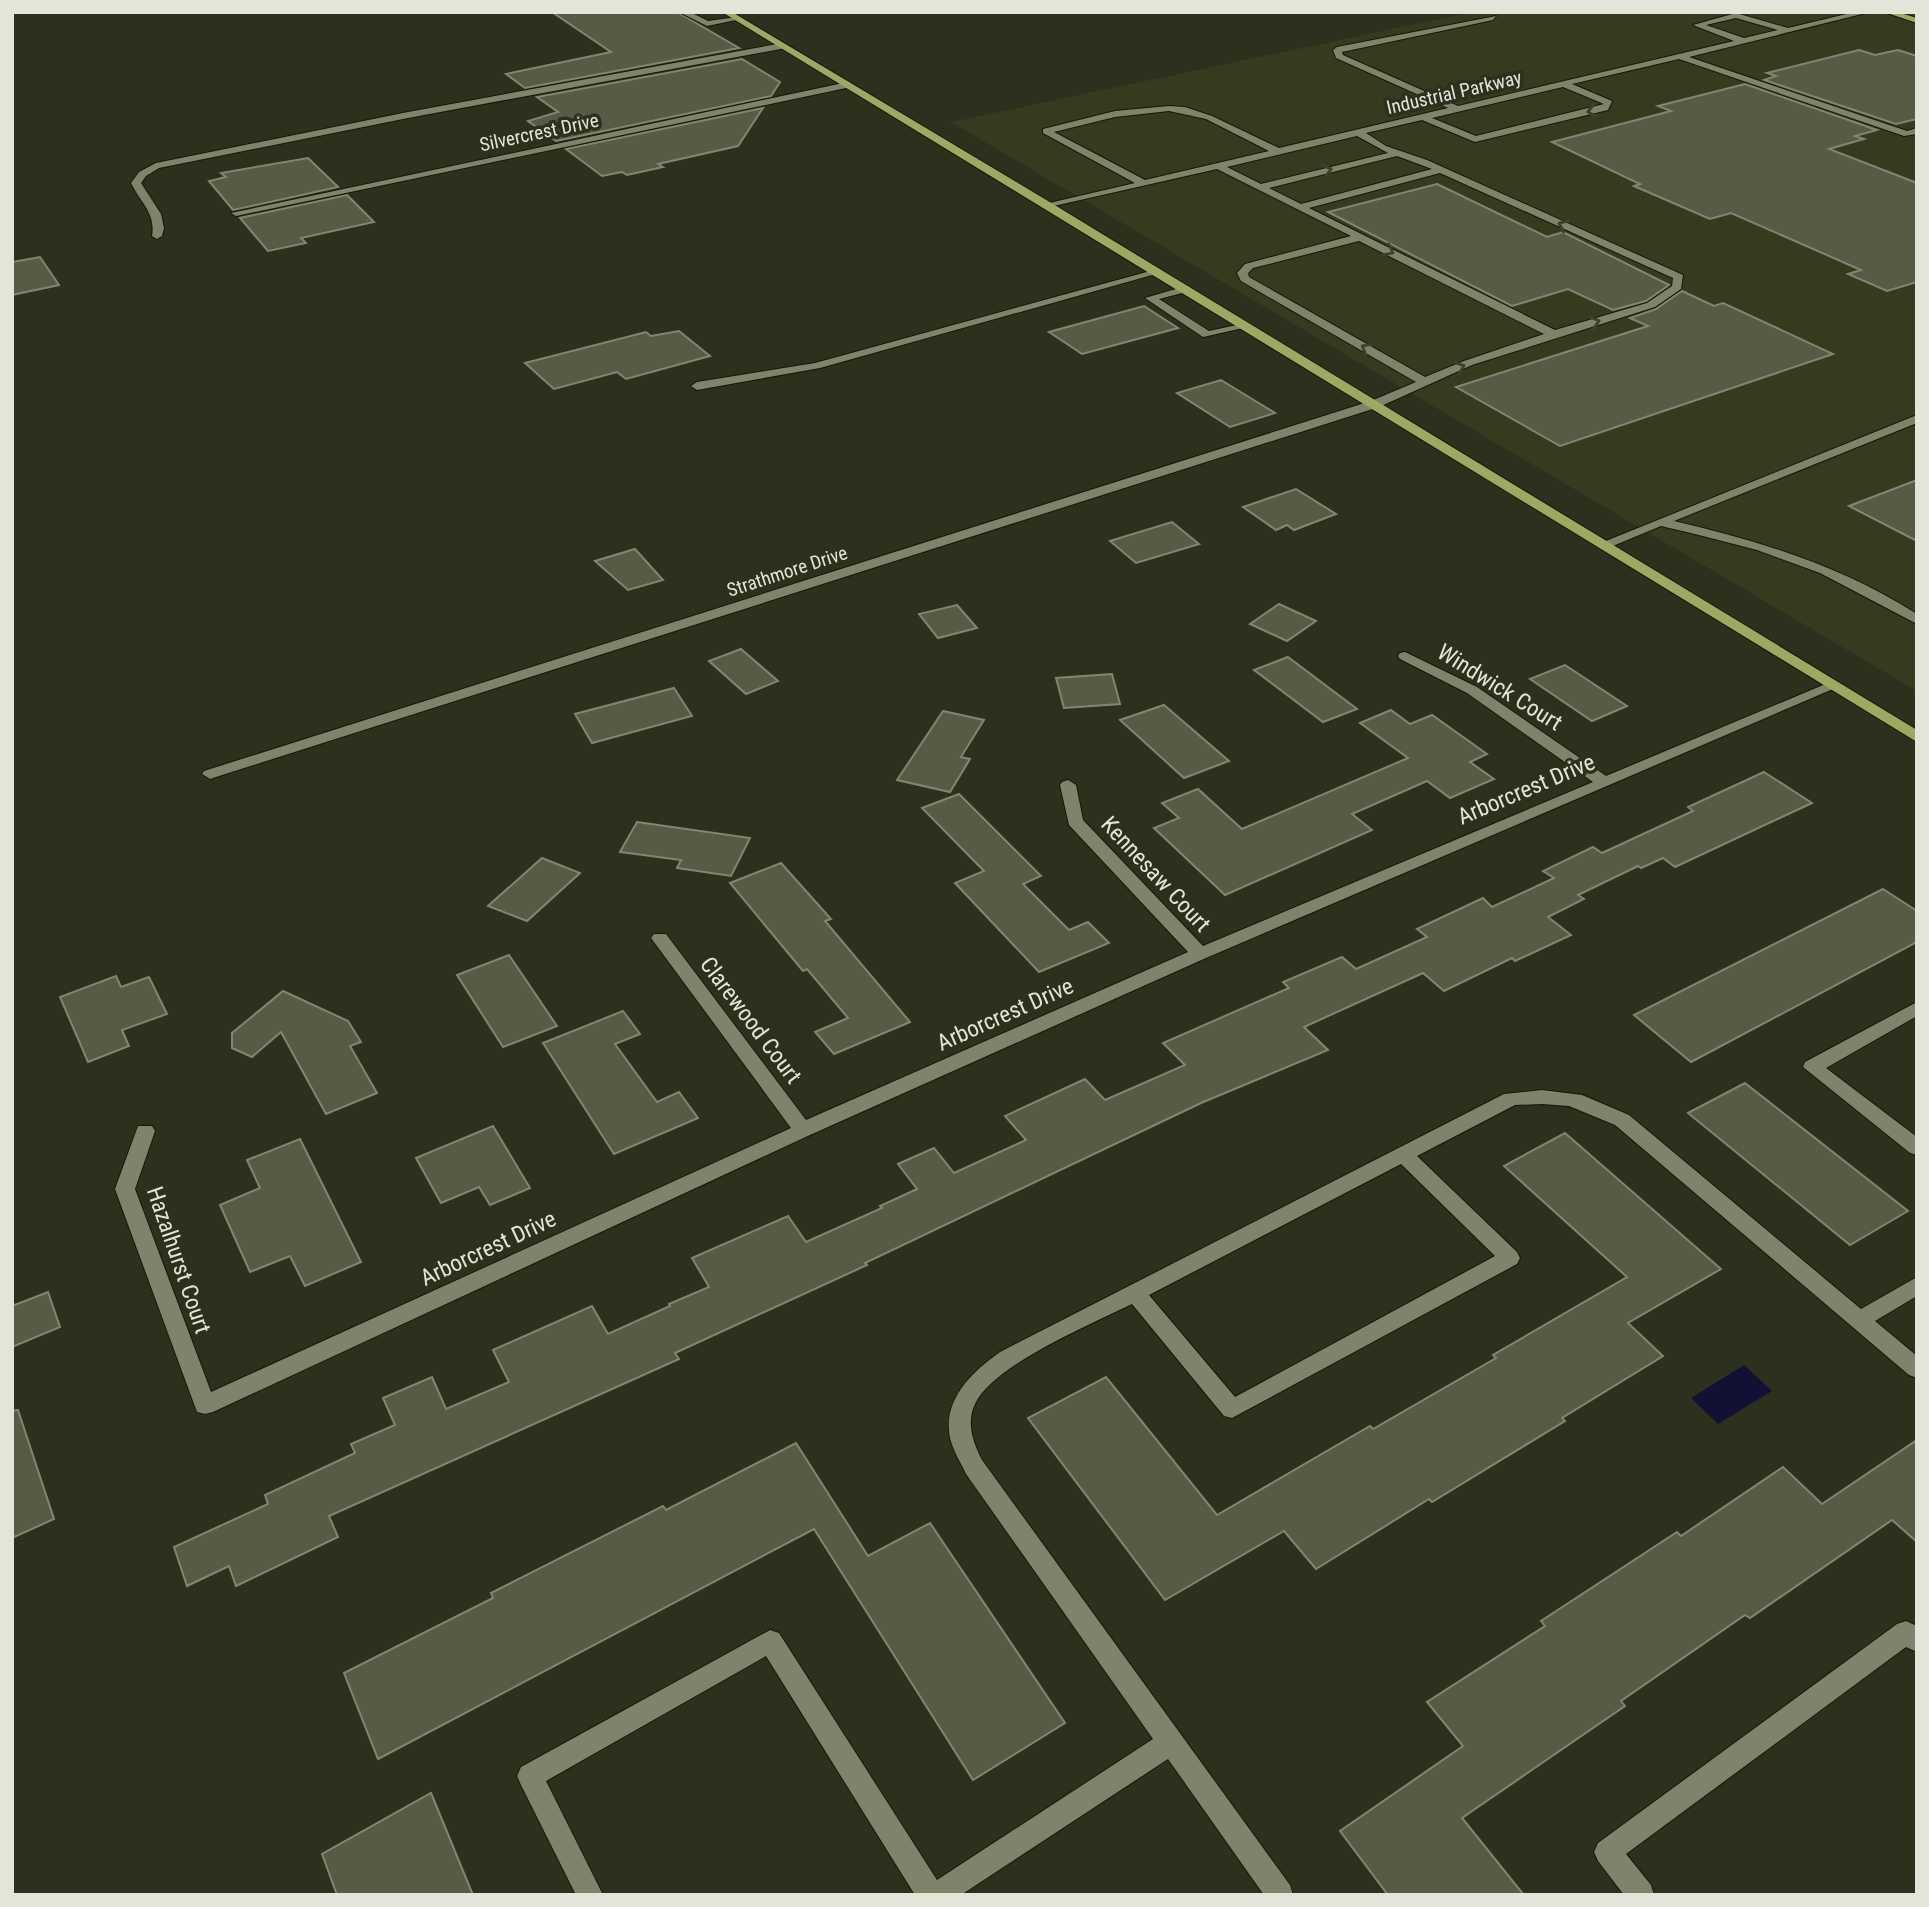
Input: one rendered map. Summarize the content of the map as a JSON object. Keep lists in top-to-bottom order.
{
  "streets": {
    "street": [
      "Industrial Parkway",
      "Silvercrest Drive",
      "Strathmore Drive",
      "Windwick Court",
      "Arborcrest Drive",
      "Kennesaw Court",
      "Clarewood Court",
      "Hazalhurst Court"
    ]
  },
  "crossings": [
    ["Windwick Court", "Arborcrest Drive"],
    ["Arborcrest Drive", "Kennesaw Court"],
    ["Arborcrest Drive", "Clarewood Court"],
    ["Arborcrest Drive", "Hazalhurst Court"]
  ]
}
